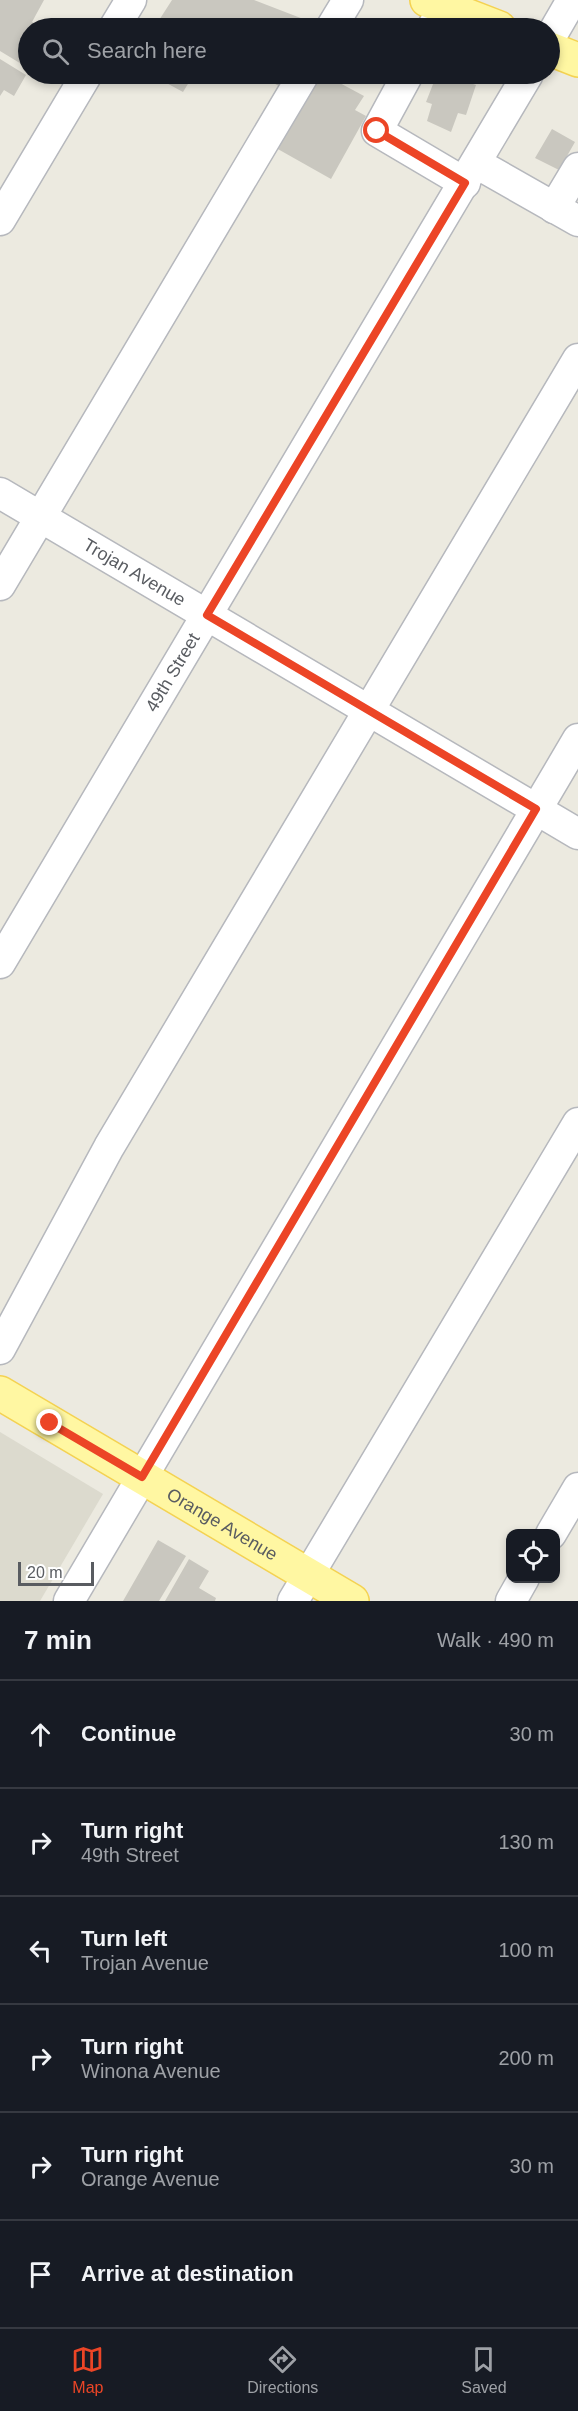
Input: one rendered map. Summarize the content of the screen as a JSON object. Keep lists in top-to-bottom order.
{
  "streets": {
    "main road": ["Orange Avenue"],
    "street": ["Trojan Avenue", "49th Street"]
  },
  "crossings": [
    ["Trojan Avenue", "49th Street"]
  ],
  "scale_bar": "20 m",
  "page": {
    "search": "Search here",
    "scale": "20 m",
    "heading": ["7 min", "Walk · 490 m"],
    "list": [
      ["Continue", "30 m"],
      ["Turn right", "49th Street", "130 m"],
      ["Turn left", "Trojan Avenue", "100 m"],
      ["Turn right", "Winona Avenue", "200 m"],
      ["Turn right", "Orange Avenue", "30 m"],
      "Arrive at destination"
    ],
    "nav": ["Map", "Directions", "Saved"]
  }
}
